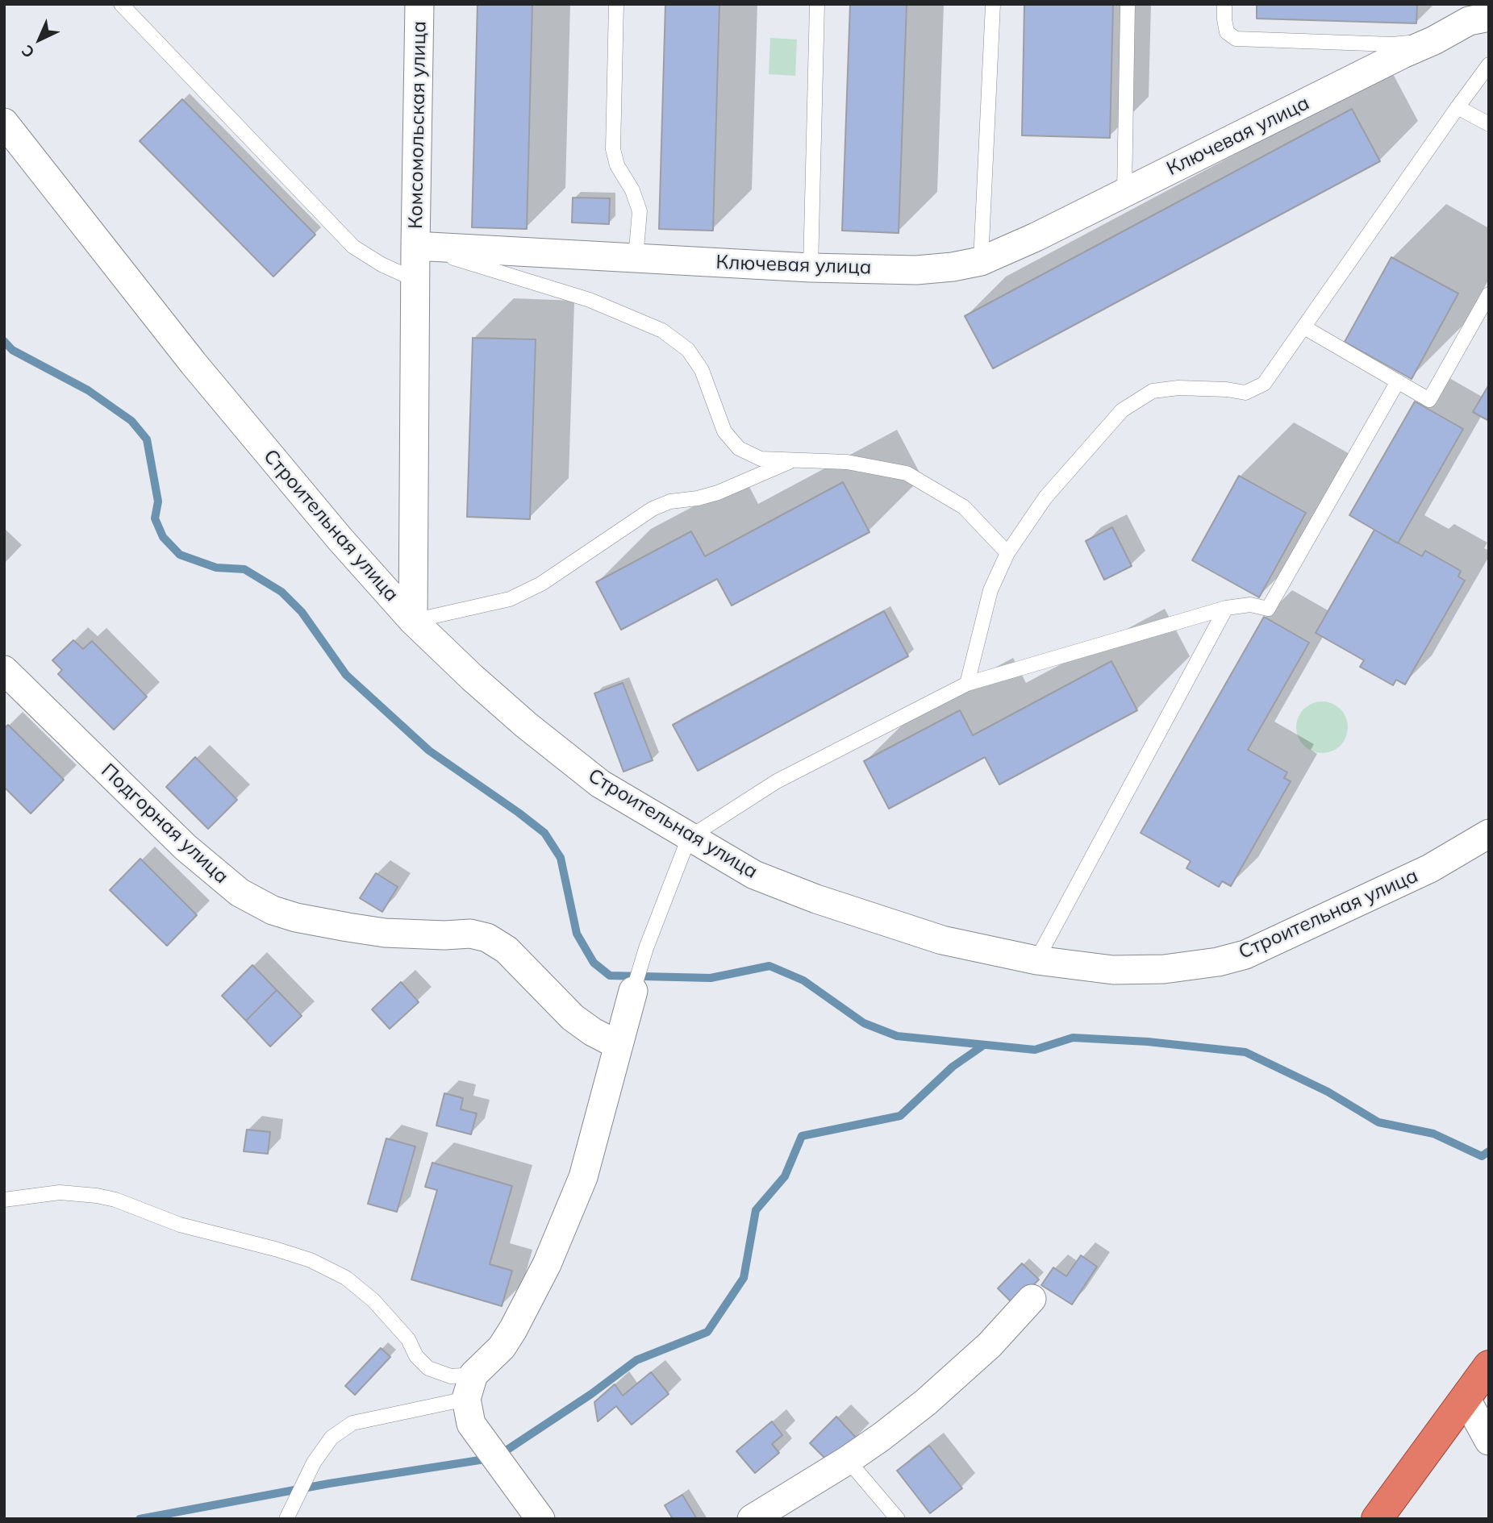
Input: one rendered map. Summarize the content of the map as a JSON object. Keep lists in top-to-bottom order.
{
  "streets": {
    "street": [
      "Комсомольская улица",
      "Ключевая улица",
      "Строительная улица",
      "Подгорная улица"
    ]
  },
  "crossings": [
    ["Комсомольская улица", "Ключевая улица"]
  ],
  "north": "bottom left"
}
